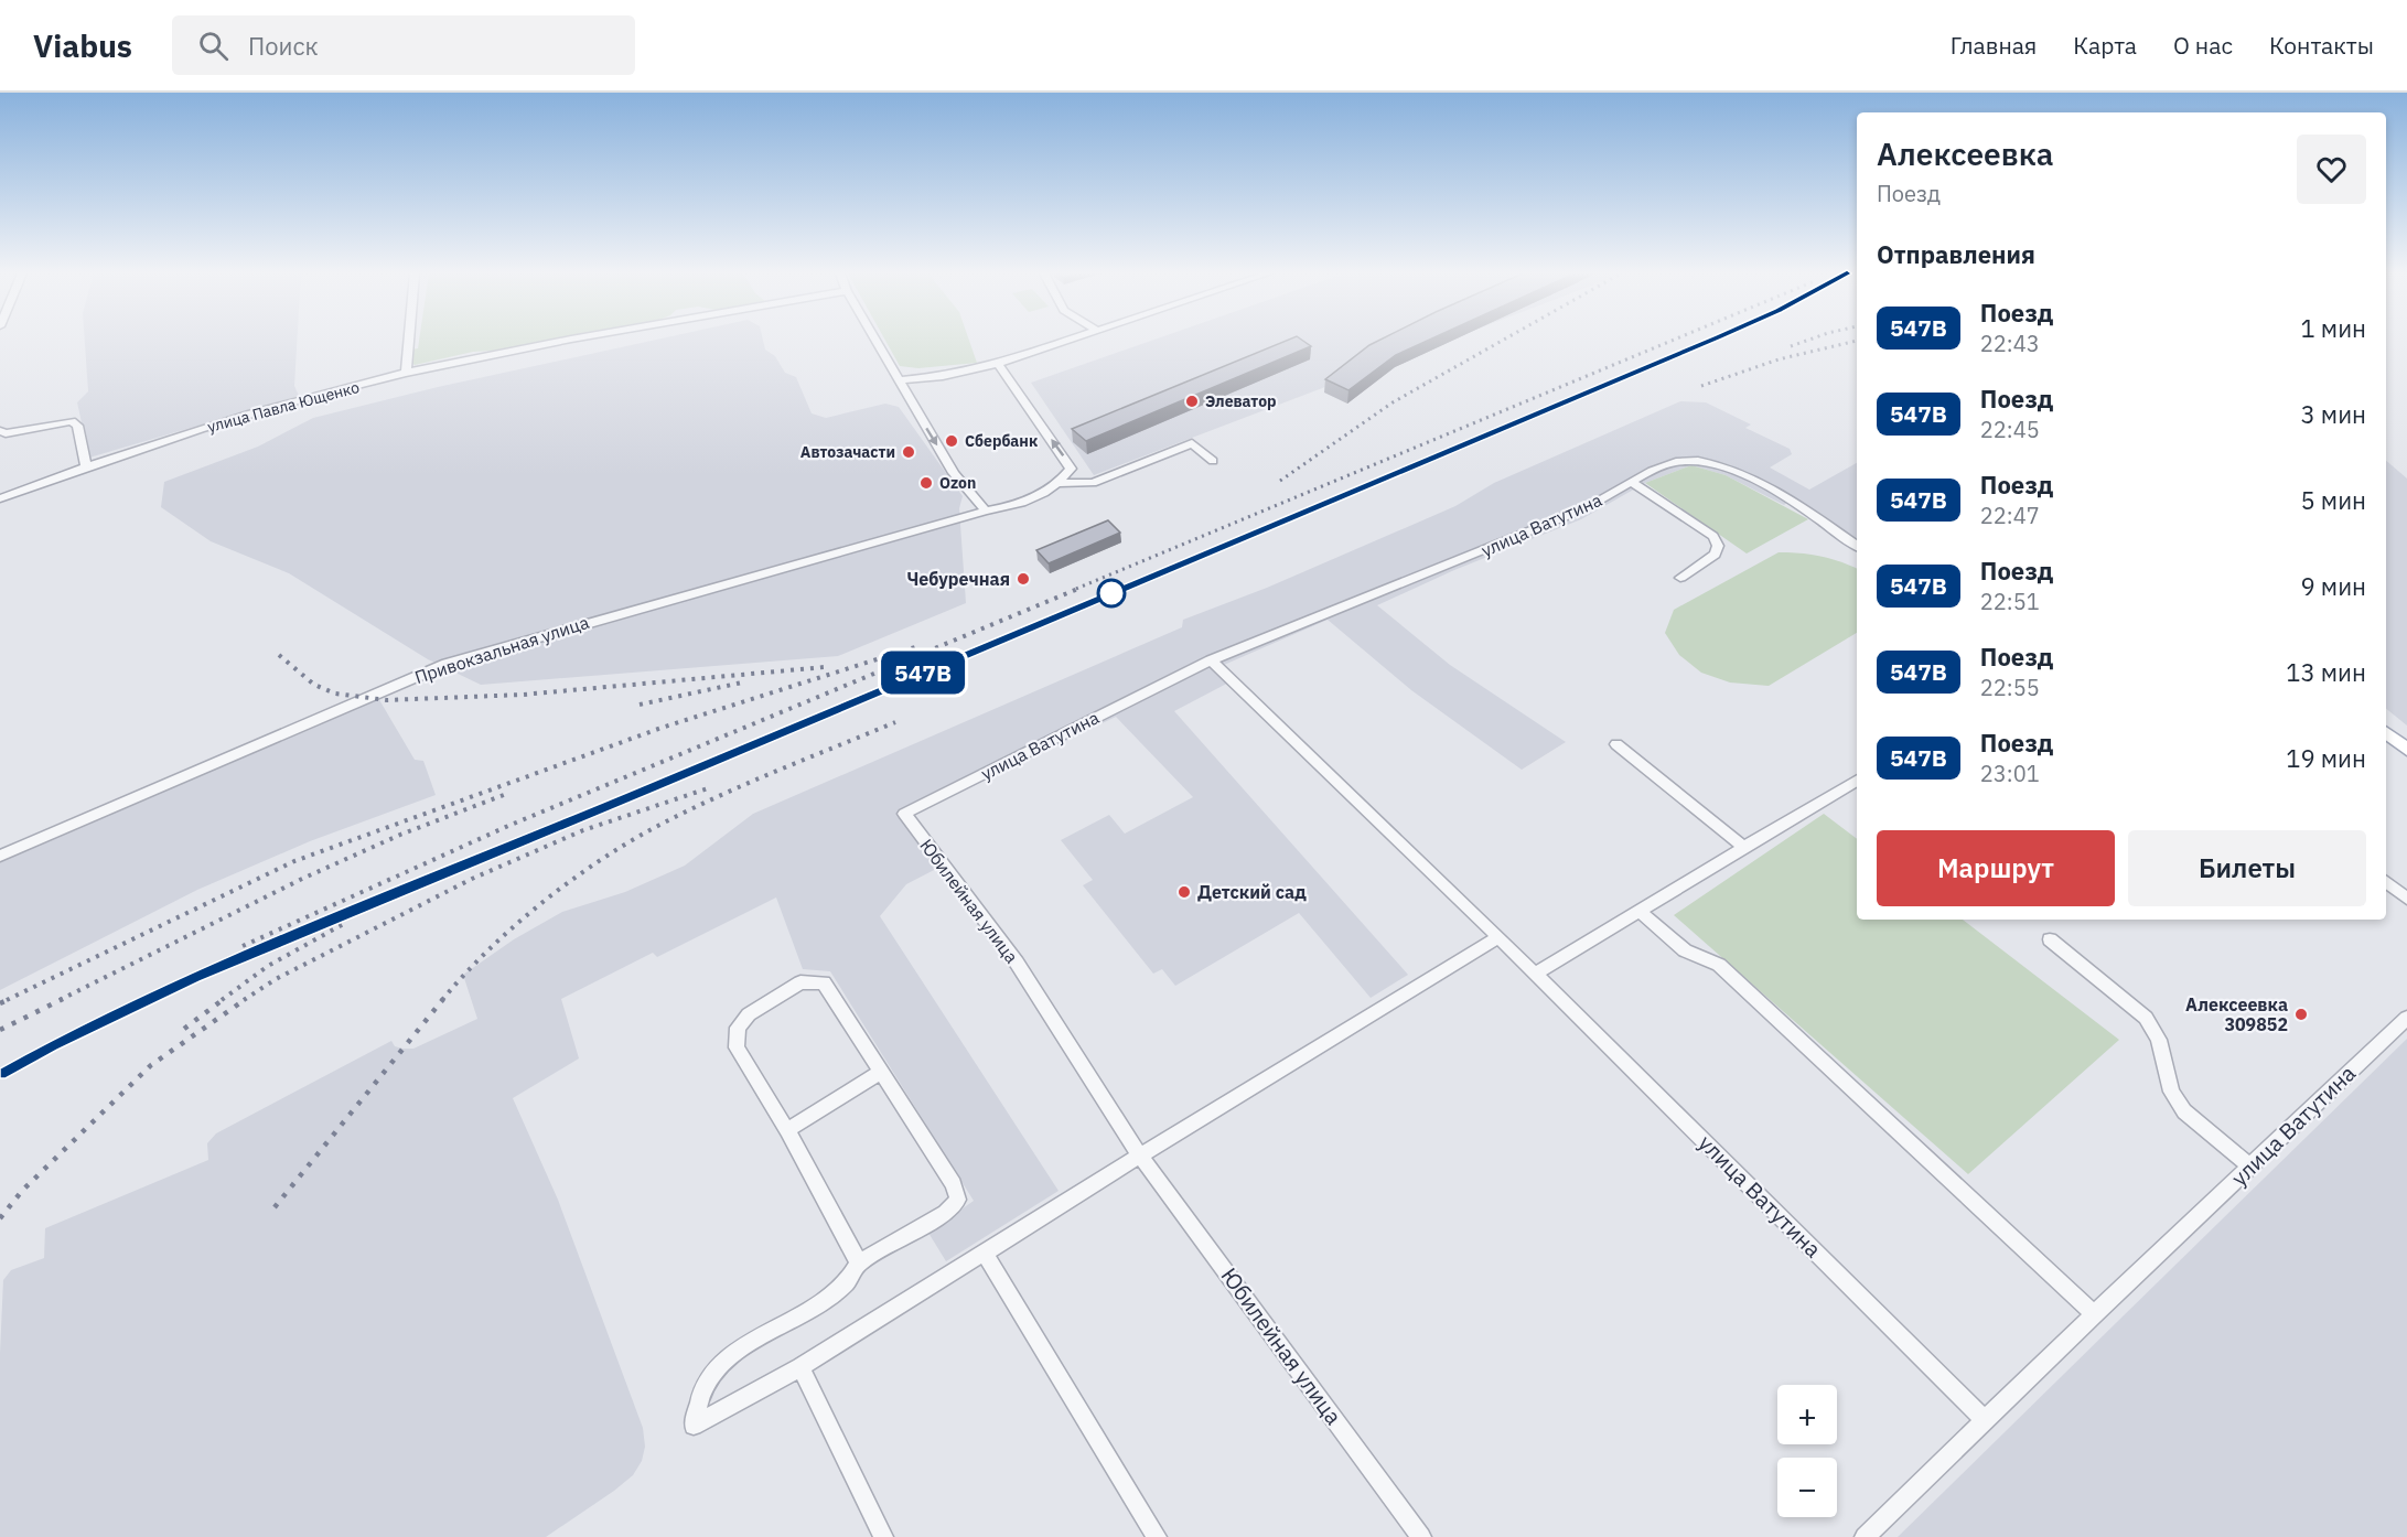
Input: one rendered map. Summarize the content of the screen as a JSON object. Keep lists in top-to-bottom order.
{
  "streets": {
    "street": [
      "улица Павла Ющенко",
      "улица Ватутина",
      "Привокзальная улица",
      "Юбилейная улица"
    ]
  },
  "crossings": [
    ["улица Ватутина", "Юбилейная улица"]
  ],
  "places": [
    "Элеватор",
    "Сбербанк",
    "Автозачасти",
    "Ozon",
    "Чебуречная",
    "Детский сад",
    "Алексеевка 309852"
  ],
  "page": {
    "header": "Viabus",
    "search": "Поиск",
    "nav": [
      "Главная",
      "Карта",
      "О нас",
      "Контакты"
    ],
    "on_map": "547В",
    "heading": [
      ["Алексеевка", "Поезд"],
      "Отправления"
    ],
    "list": [
      {
        "mark": "547В",
        "name": "Поезд",
        "note": "22:43",
        "value": "1 мин"
      },
      {
        "mark": "547В",
        "name": "Поезд",
        "note": "22:45",
        "value": "3 мин"
      },
      {
        "mark": "547В",
        "name": "Поезд",
        "note": "22:47",
        "value": "5 мин"
      },
      {
        "mark": "547В",
        "name": "Поезд",
        "note": "22:51",
        "value": "9 мин"
      },
      {
        "mark": "547В",
        "name": "Поезд",
        "note": "22:55",
        "value": "13 мин"
      },
      {
        "mark": "547В",
        "name": "Поезд",
        "note": "23:01",
        "value": "19 мин"
      }
    ],
    "buttons": ["Маршрут", "Билеты"],
    "map_buttons": ["+", "−"]
  }
}
